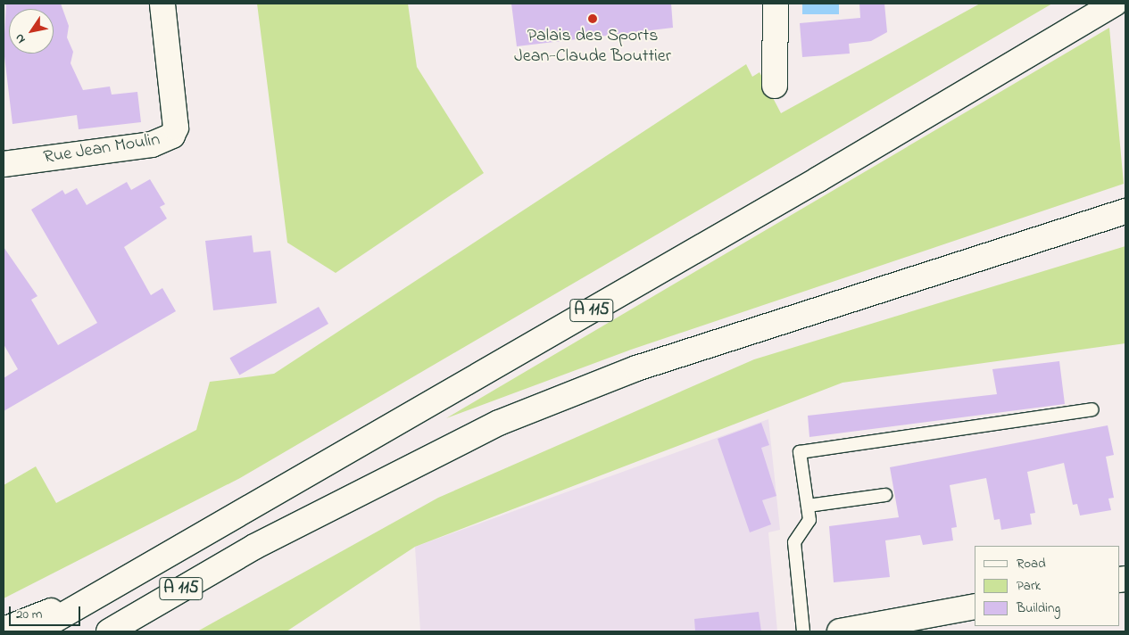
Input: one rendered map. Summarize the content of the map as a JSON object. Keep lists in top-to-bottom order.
{
  "streets": {
    "main road": ["Rue Jean Moulin", "A 115"]
  },
  "places": ["Palais des Sports Jean-Claude Bouttier"],
  "legend": ["Road", "Park", "Building"],
  "scale_bar": "20 m",
  "north": "bottom left"
}
